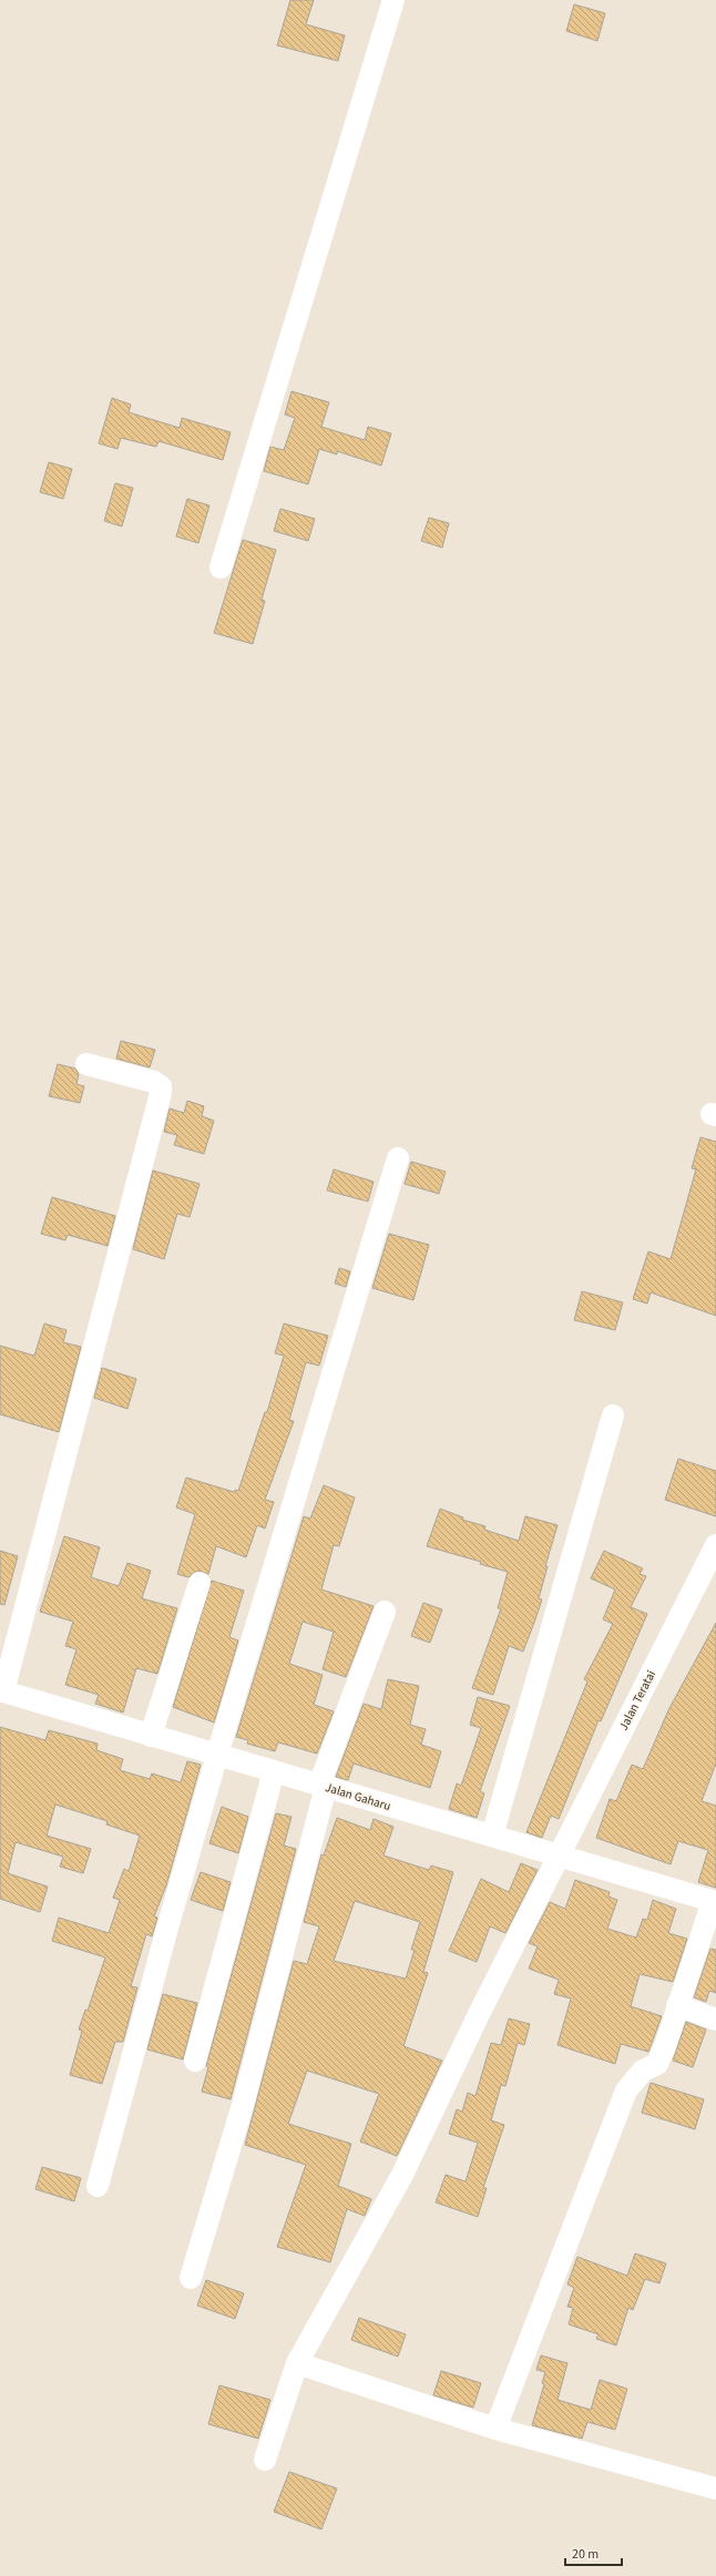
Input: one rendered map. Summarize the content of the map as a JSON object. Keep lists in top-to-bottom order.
{
  "streets": {
    "street": ["Jalan Teratai", "Jalan Gaharu"]
  },
  "crossings": [
    ["Jalan Teratai", "Jalan Gaharu"]
  ],
  "scale_bar": "20 m"
}
